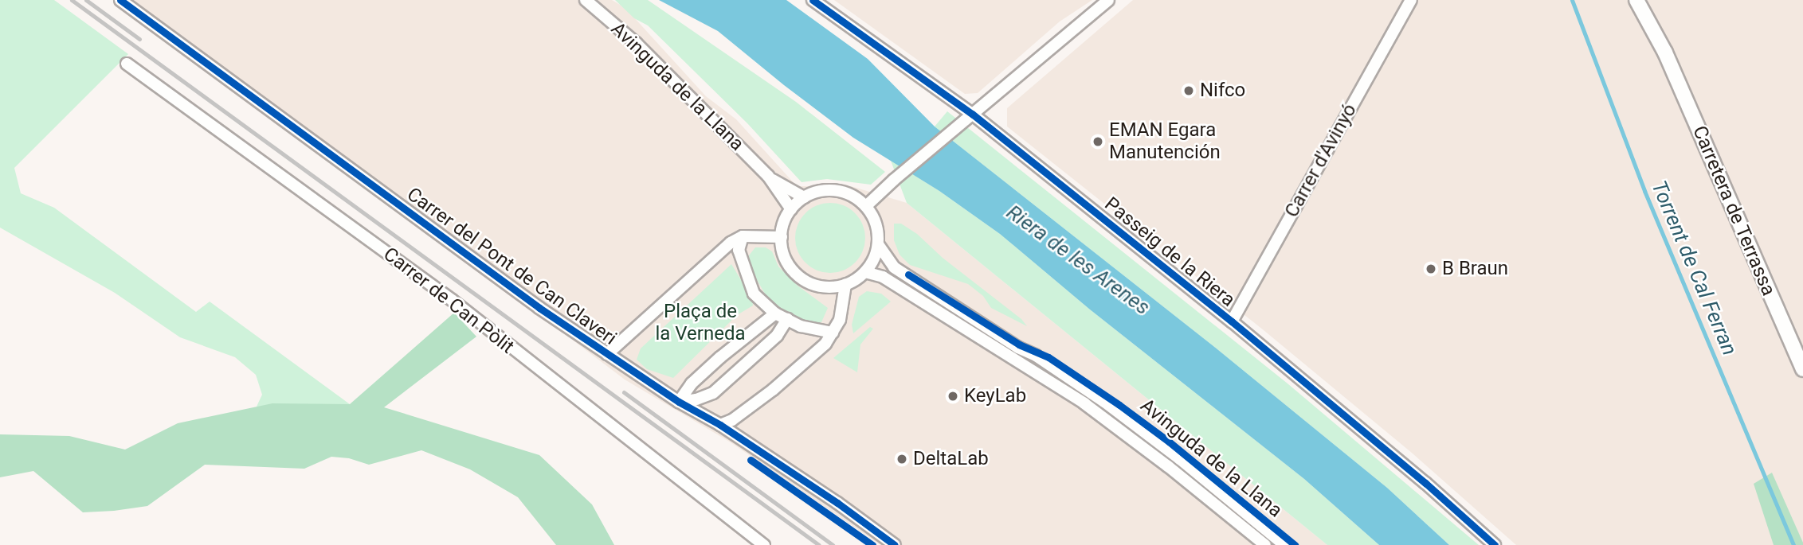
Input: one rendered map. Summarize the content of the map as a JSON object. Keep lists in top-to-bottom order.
{
  "streets": {
    "street": [
      "Avinguda de la Llana",
      "Carrer d'Avinyó",
      "Carretera de Terrassa",
      "Passeig de la Riera",
      "Carrer del Pont de Can Claveri",
      "Carrer de Can Pòlit"
    ]
  },
  "crossings": [
    ["Carrer d'Avinyó", "Passeig de la Riera"]
  ],
  "water": ["Riera de les Arenes", "Torrent de Cal Ferran"],
  "parks": ["Plaça de la Verneda"],
  "places": [
    "Nifco",
    "EMAN Egara Manutención",
    "B Braun",
    "KeyLab",
    "DeltaLab"
  ]
}
